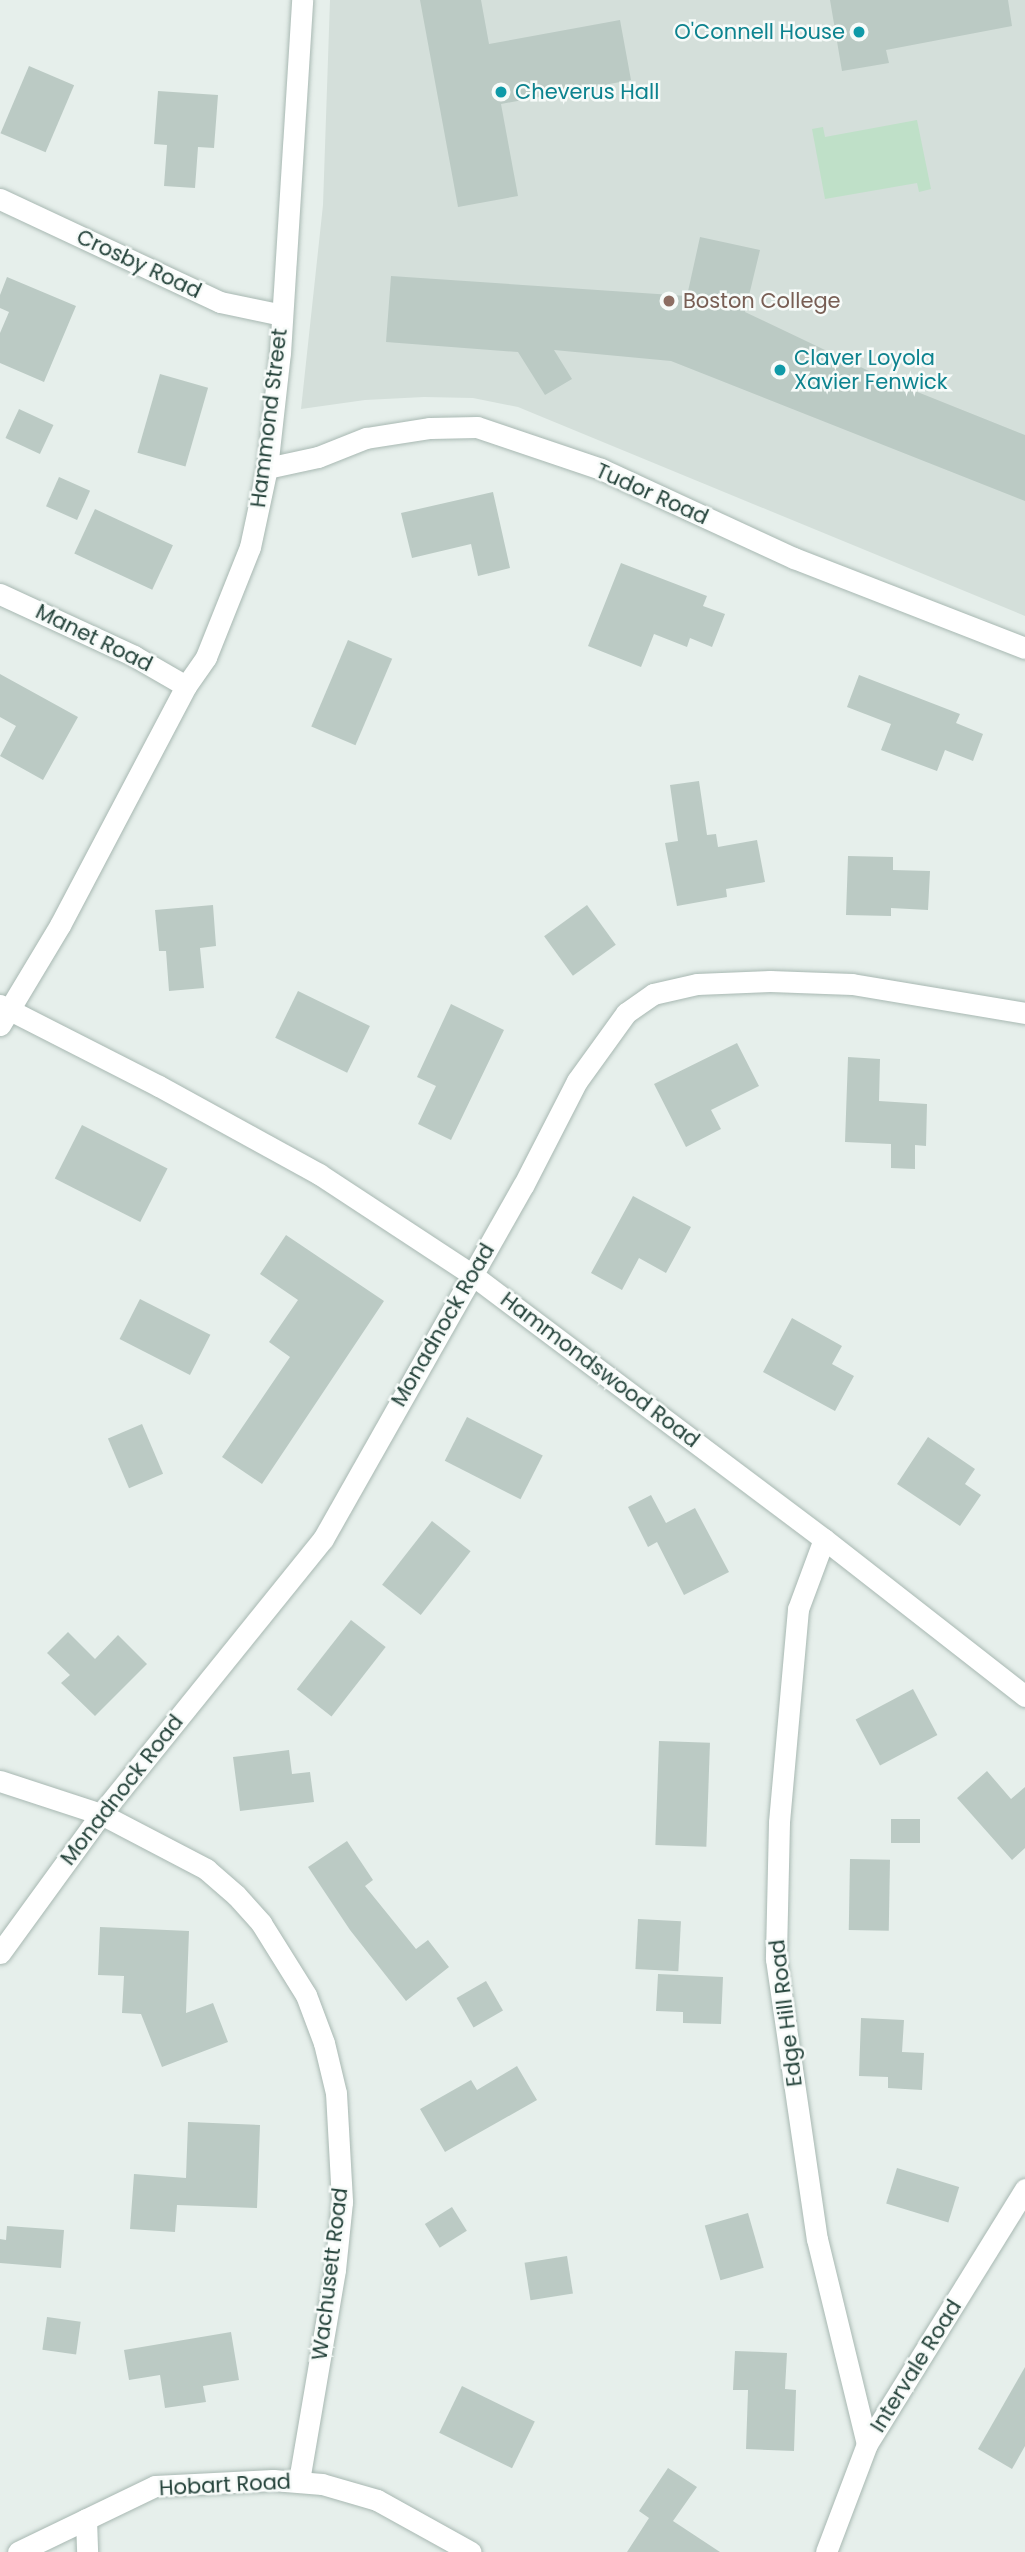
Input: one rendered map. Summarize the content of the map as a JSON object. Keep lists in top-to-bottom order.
{
  "streets": {
    "street": [
      "Crosby Road",
      "Hammond Street",
      "Tudor Road",
      "Manet Road",
      "Monadnock Road",
      "Hammondswood Road",
      "Edge Hill Road",
      "Wachusett Road",
      "Intervale Road",
      "Hobart Road"
    ]
  },
  "crossings": [
    ["Crosby Road", "Hammond Street"],
    ["Hammond Street", "Tudor Road"],
    ["Hammond Street", "Manet Road"],
    ["Hammond Street", "Hammondswood Road"],
    ["Monadnock Road", "Hammondswood Road"],
    ["Monadnock Road", "Wachusett Road"],
    ["Hammondswood Road", "Edge Hill Road"],
    ["Edge Hill Road", "Intervale Road"],
    ["Wachusett Road", "Hobart Road"]
  ],
  "places": [
    "O'Connell House",
    "Cheverus Hall",
    "Boston College",
    "Claver Loyola Xavier Fenwick"
  ]
}
